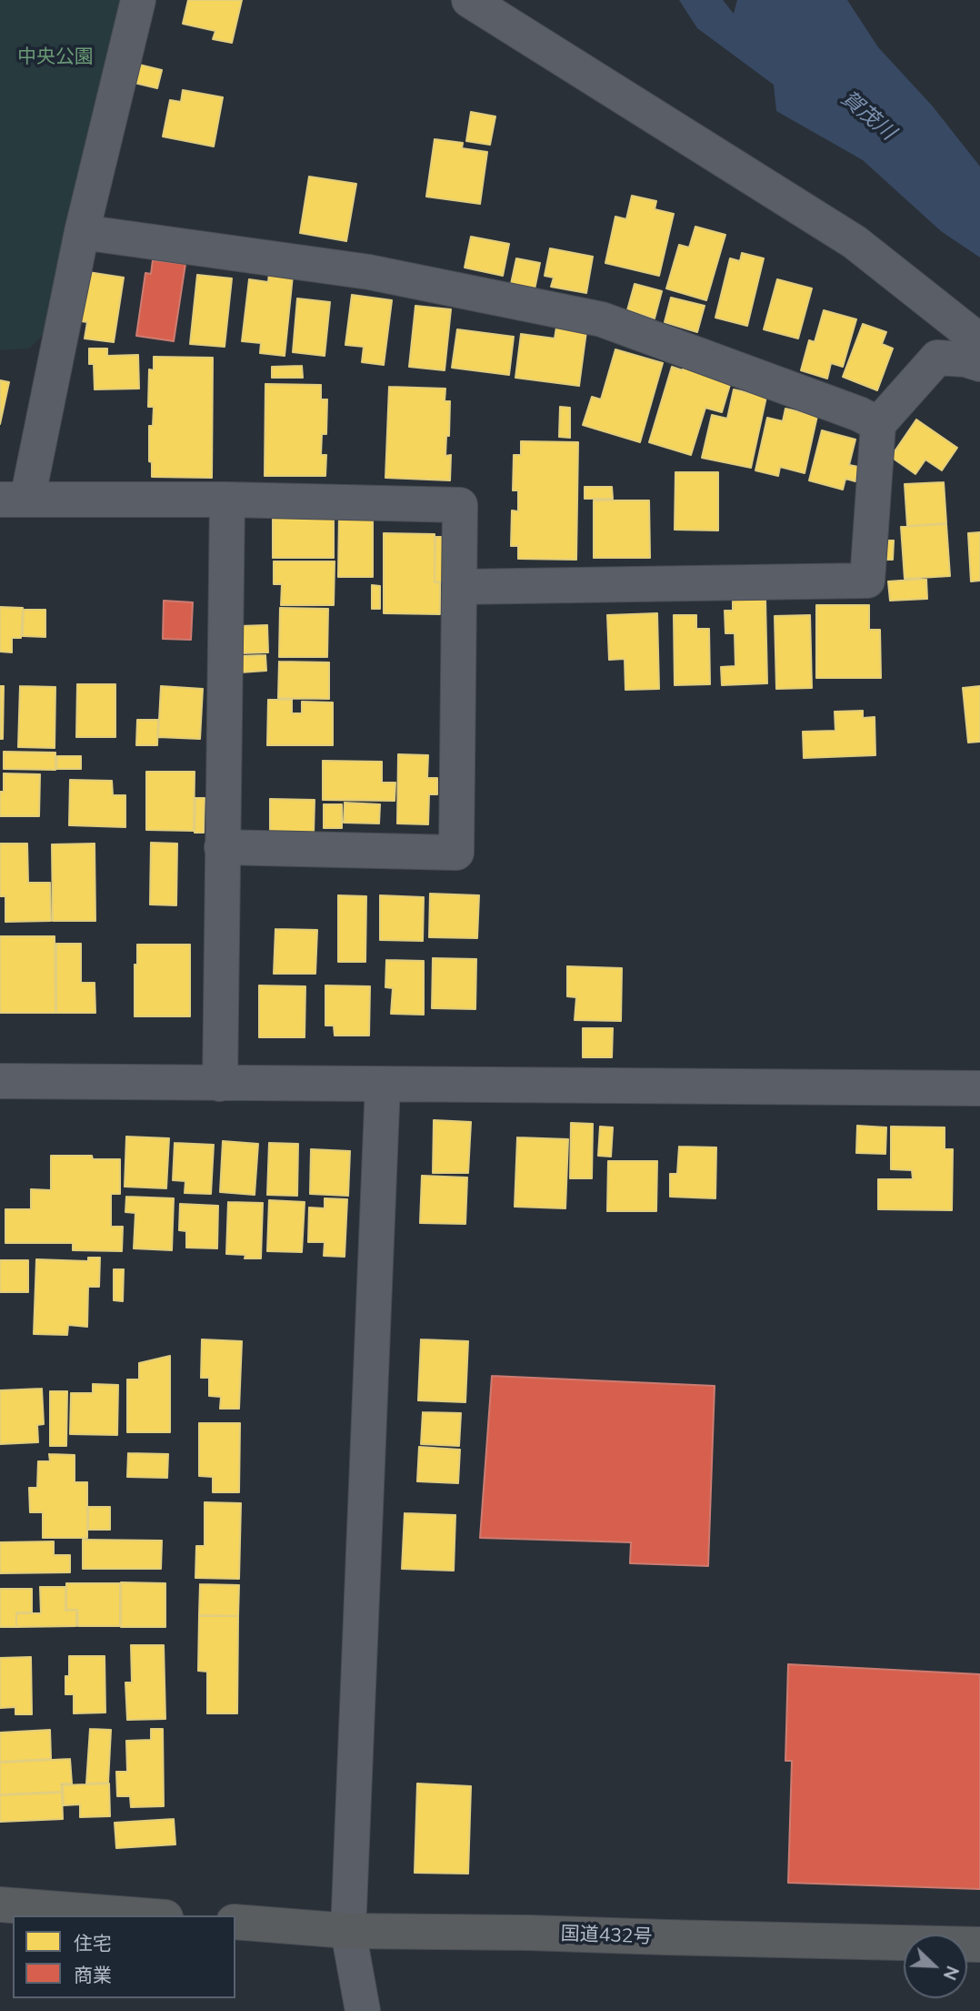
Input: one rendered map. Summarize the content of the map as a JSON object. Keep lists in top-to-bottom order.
{
  "streets": {
    "highway": ["国道432号"]
  },
  "water": ["賀茂川"],
  "parks": ["中央公園"],
  "legend": ["住宅", "商業"],
  "north": "bottom right"
}
